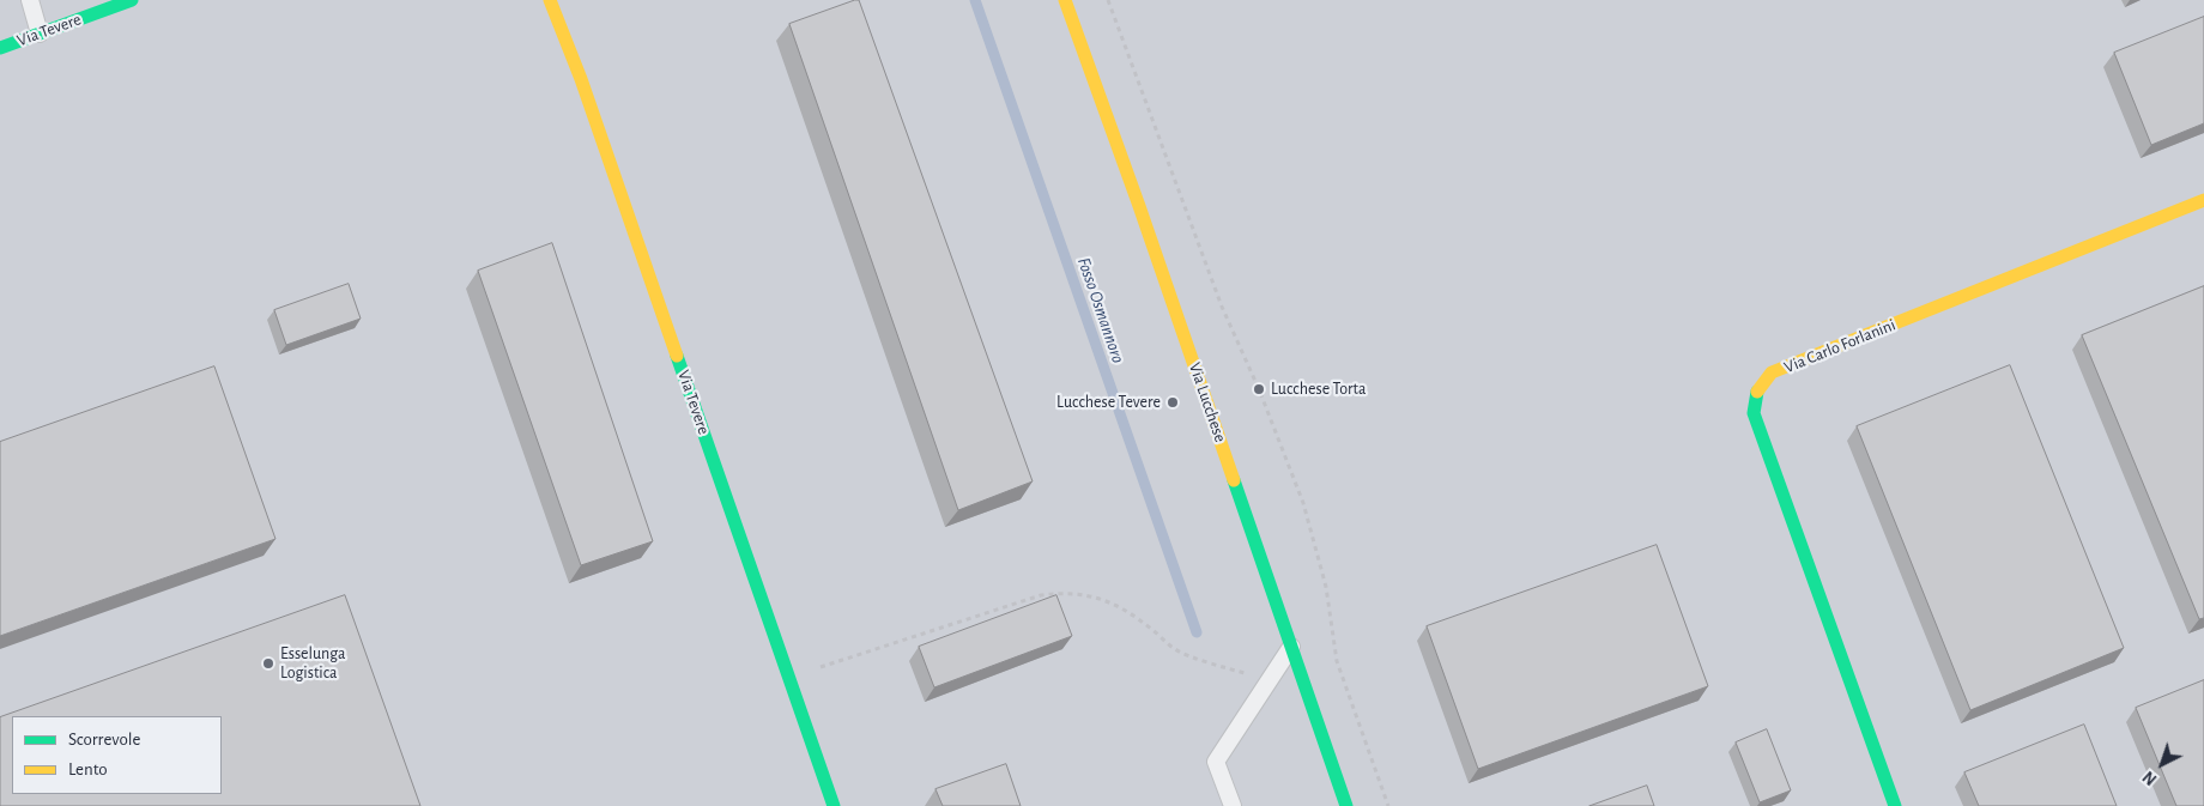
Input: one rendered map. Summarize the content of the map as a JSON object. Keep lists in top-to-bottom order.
{
  "streets": {
    "street": ["Via Tevere", "Via Carlo Forlanini", "Via Lucchese"]
  },
  "water": ["Fosso Osmannoro"],
  "places": ["Lucchese Torta", "Lucchese Tevere", "Esselunga Logistica"],
  "legend": ["Scorrevole", "Lento"],
  "north": "bottom left"
}
